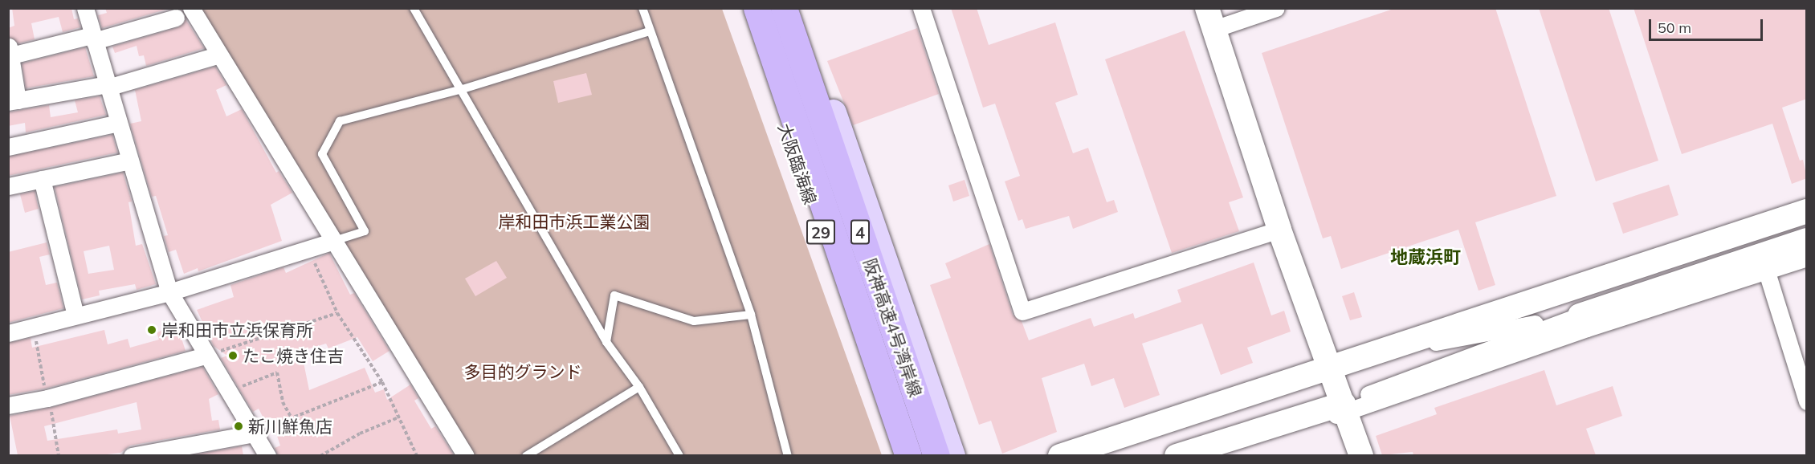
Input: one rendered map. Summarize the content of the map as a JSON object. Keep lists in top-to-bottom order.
{
  "streets": {
    "highway": ["4", "阪神高速4号湾岸線"],
    "main road": ["大阪臨海線", "29"]
  },
  "districts": ["地蔵浜町"],
  "parks": ["岸和田市浜工業公園", "多目的グランド"],
  "places": ["岸和田市立浜保育所", "たこ焼き住吉", "新川鮮魚店"],
  "scale_bar": "50 m"
}
